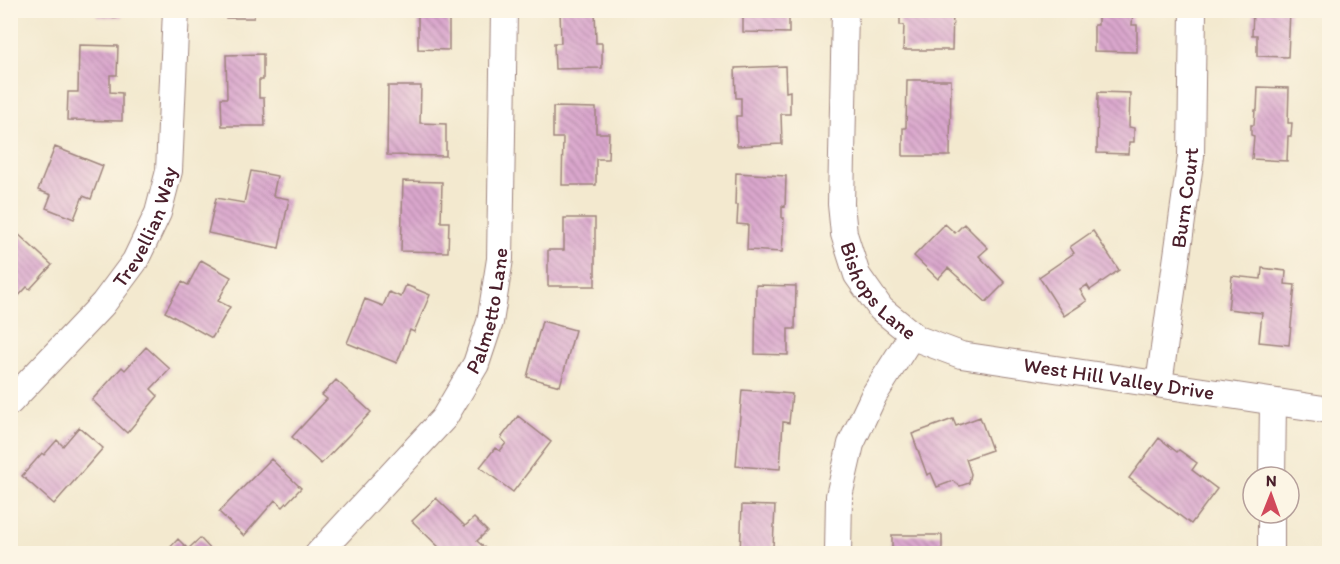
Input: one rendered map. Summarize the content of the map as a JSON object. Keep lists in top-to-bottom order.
{
  "streets": {
    "street": [
      "Burn Court",
      "Trevellian Way",
      "Bishops Lane",
      "Palmetto Lane",
      "West Hill Valley Drive"
    ]
  },
  "crossings": [
    ["Burn Court", "West Hill Valley Drive"],
    ["Bishops Lane", "West Hill Valley Drive"]
  ],
  "north": "top"
}
